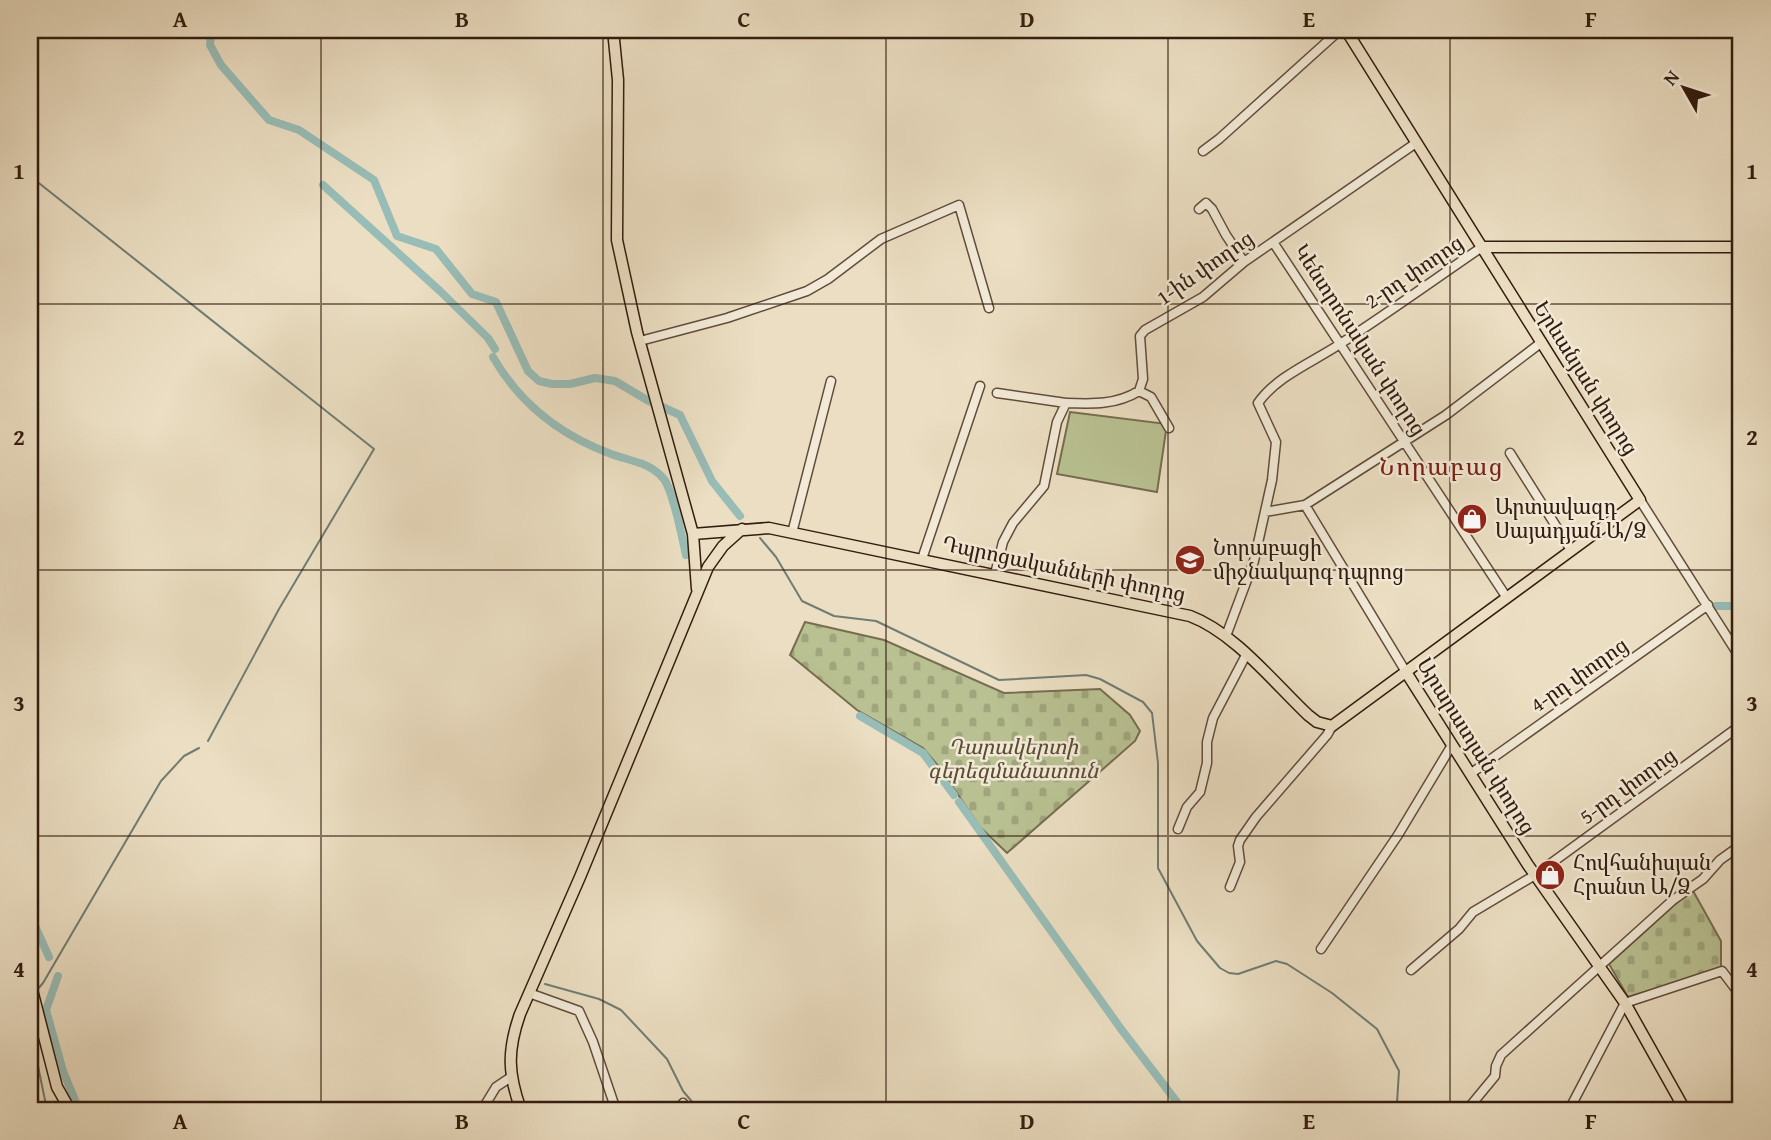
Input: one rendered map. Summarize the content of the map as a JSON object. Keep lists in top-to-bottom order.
{
  "streets": {
    "main road": ["Երևանյան փողոց", "Դպրոցականների փողոց", "Արարատյան փողոց"],
    "street": [
      "1-ին փողոց",
      "2-րդ փողոց",
      "Կենտրոնական փողոց",
      "4-րդ փողոց",
      "5-րդ փողոց"
    ]
  },
  "crossings": [
    ["1-ին փողոց", "Կենտրոնական փողոց"],
    ["1-ին փողոց", "Երևանյան փողոց"],
    ["2-րդ փողոց", "Կենտրոնական փողոց"],
    ["2-րդ փողոց", "Երևանյան փողոց"],
    ["2-րդ փողոց", "Դպրոցականների փողոց"],
    ["4-րդ փողոց", "Արարատյան փողոց"],
    ["Արարատյան փողոց", "5-րդ փողոց"]
  ],
  "districts": ["Նորաբաց"],
  "parks": ["Դարակերտի գերեզմանատուն"],
  "places": {
    "shop": ["Արտավազդ Սայադյան Ա/Ձ", "Հովհանիսյան Հրանտ Ա/Ձ"],
    "school or university": ["Նորաբացի միջնակարգ դպրոց"]
  },
  "north": "top left",
  "grid": {
    "columns": [
      "A",
      "B",
      "C",
      "D",
      "E",
      "F"
    ],
    "rows": [
      "1",
      "2",
      "3",
      "4"
    ]
  }
}
